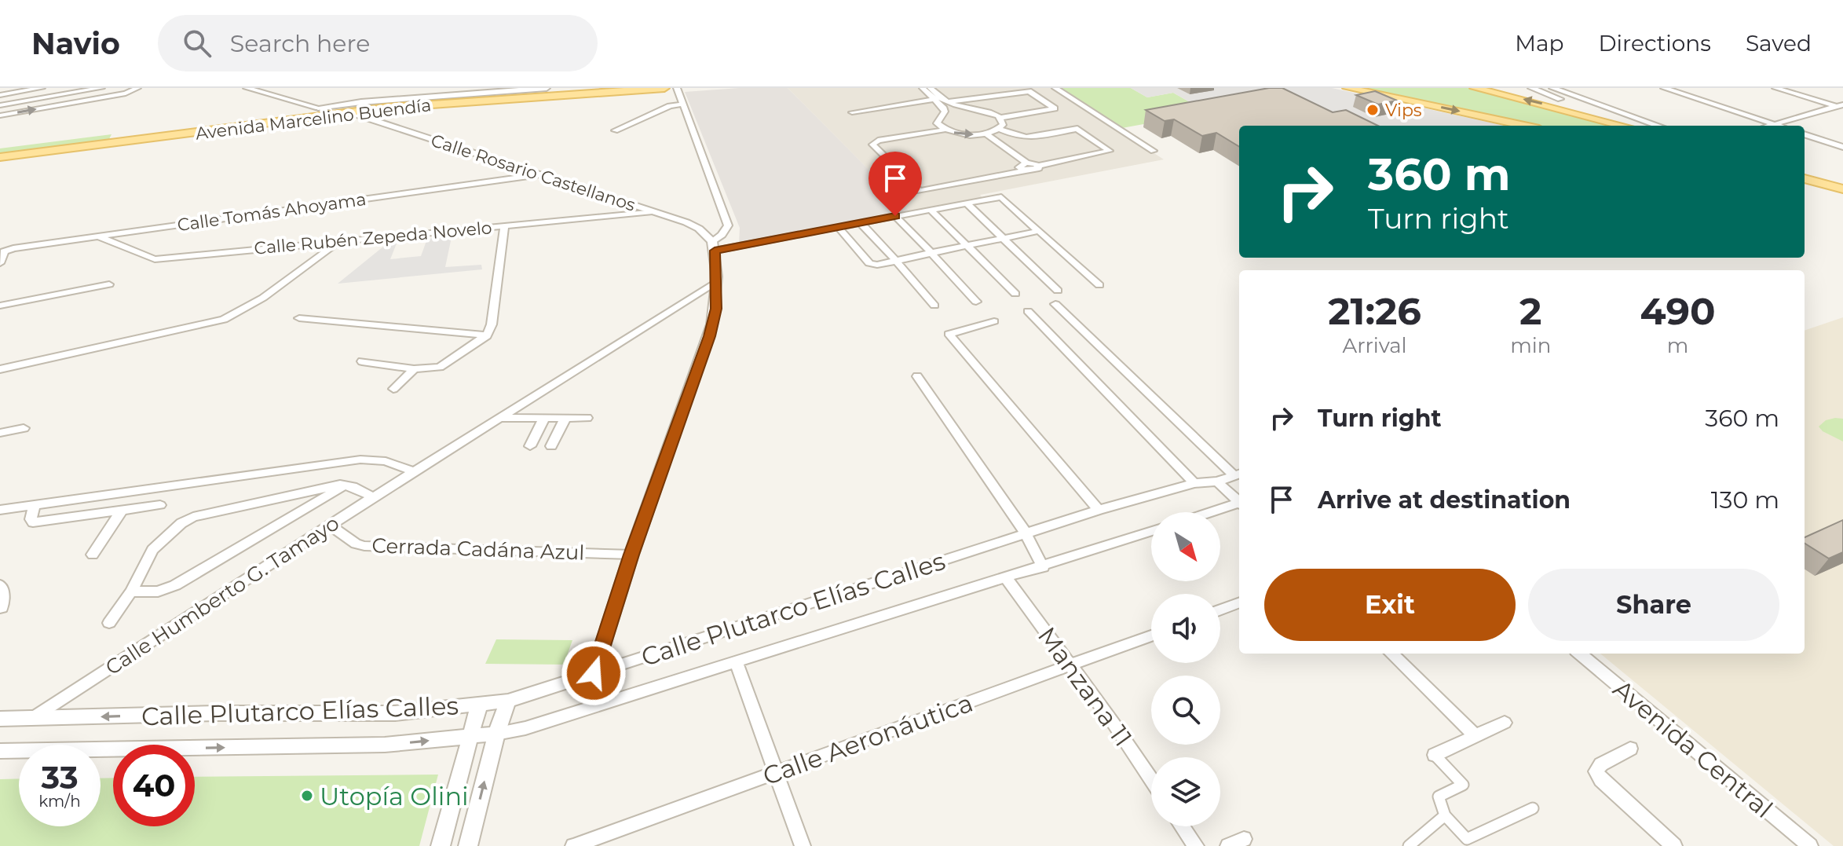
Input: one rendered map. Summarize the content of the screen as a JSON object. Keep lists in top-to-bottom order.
{
  "streets": {
    "main road": ["Avenida Marcelino Buendía"],
    "street": [
      "Calle Rosario Castellanos",
      "Calle Tomás Ahoyama",
      "Calle Rubén Zepeda Novelo",
      "Cerrada Cadána Azul",
      "Calle Humberto G. Tamayo",
      "Calle Plutarco Elías Calles",
      "Manzana 11",
      "Calle Aeronáutica",
      "Avenida Central"
    ]
  },
  "crossings": [
    ["Avenida Marcelino Buendía", "Calle Rosario Castellanos"],
    ["Calle Rosario Castellanos", "Calle Tomás Ahoyama"],
    ["Calle Rosario Castellanos", "Calle Rubén Zepeda Novelo"],
    ["Calle Tomás Ahoyama", "Calle Rubén Zepeda Novelo"],
    ["Cerrada Cadána Azul", "Calle Humberto G. Tamayo"],
    ["Calle Humberto G. Tamayo", "Calle Plutarco Elías Calles"],
    ["Calle Plutarco Elías Calles", "Manzana 11"],
    ["Manzana 11", "Calle Aeronáutica"]
  ],
  "places": ["Vips", "Utopía Olini"],
  "north": "bottom right",
  "page": {
    "header": "Navio",
    "search": "Search here",
    "nav": ["Map", "Directions", "Saved"],
    "turn": ["360 m", "Turn right"],
    "eta": [
      "21:26",
      "Arrival",
      "2",
      "min",
      "490",
      "m"
    ],
    "list": [
      {
        "name": "Turn right",
        "value": "360 m"
      },
      {
        "name": "Arrive at destination",
        "value": "130 m"
      }
    ],
    "buttons": ["Exit", "Share"],
    "speed": "33 km/h",
    "limit": "40"
  }
}
